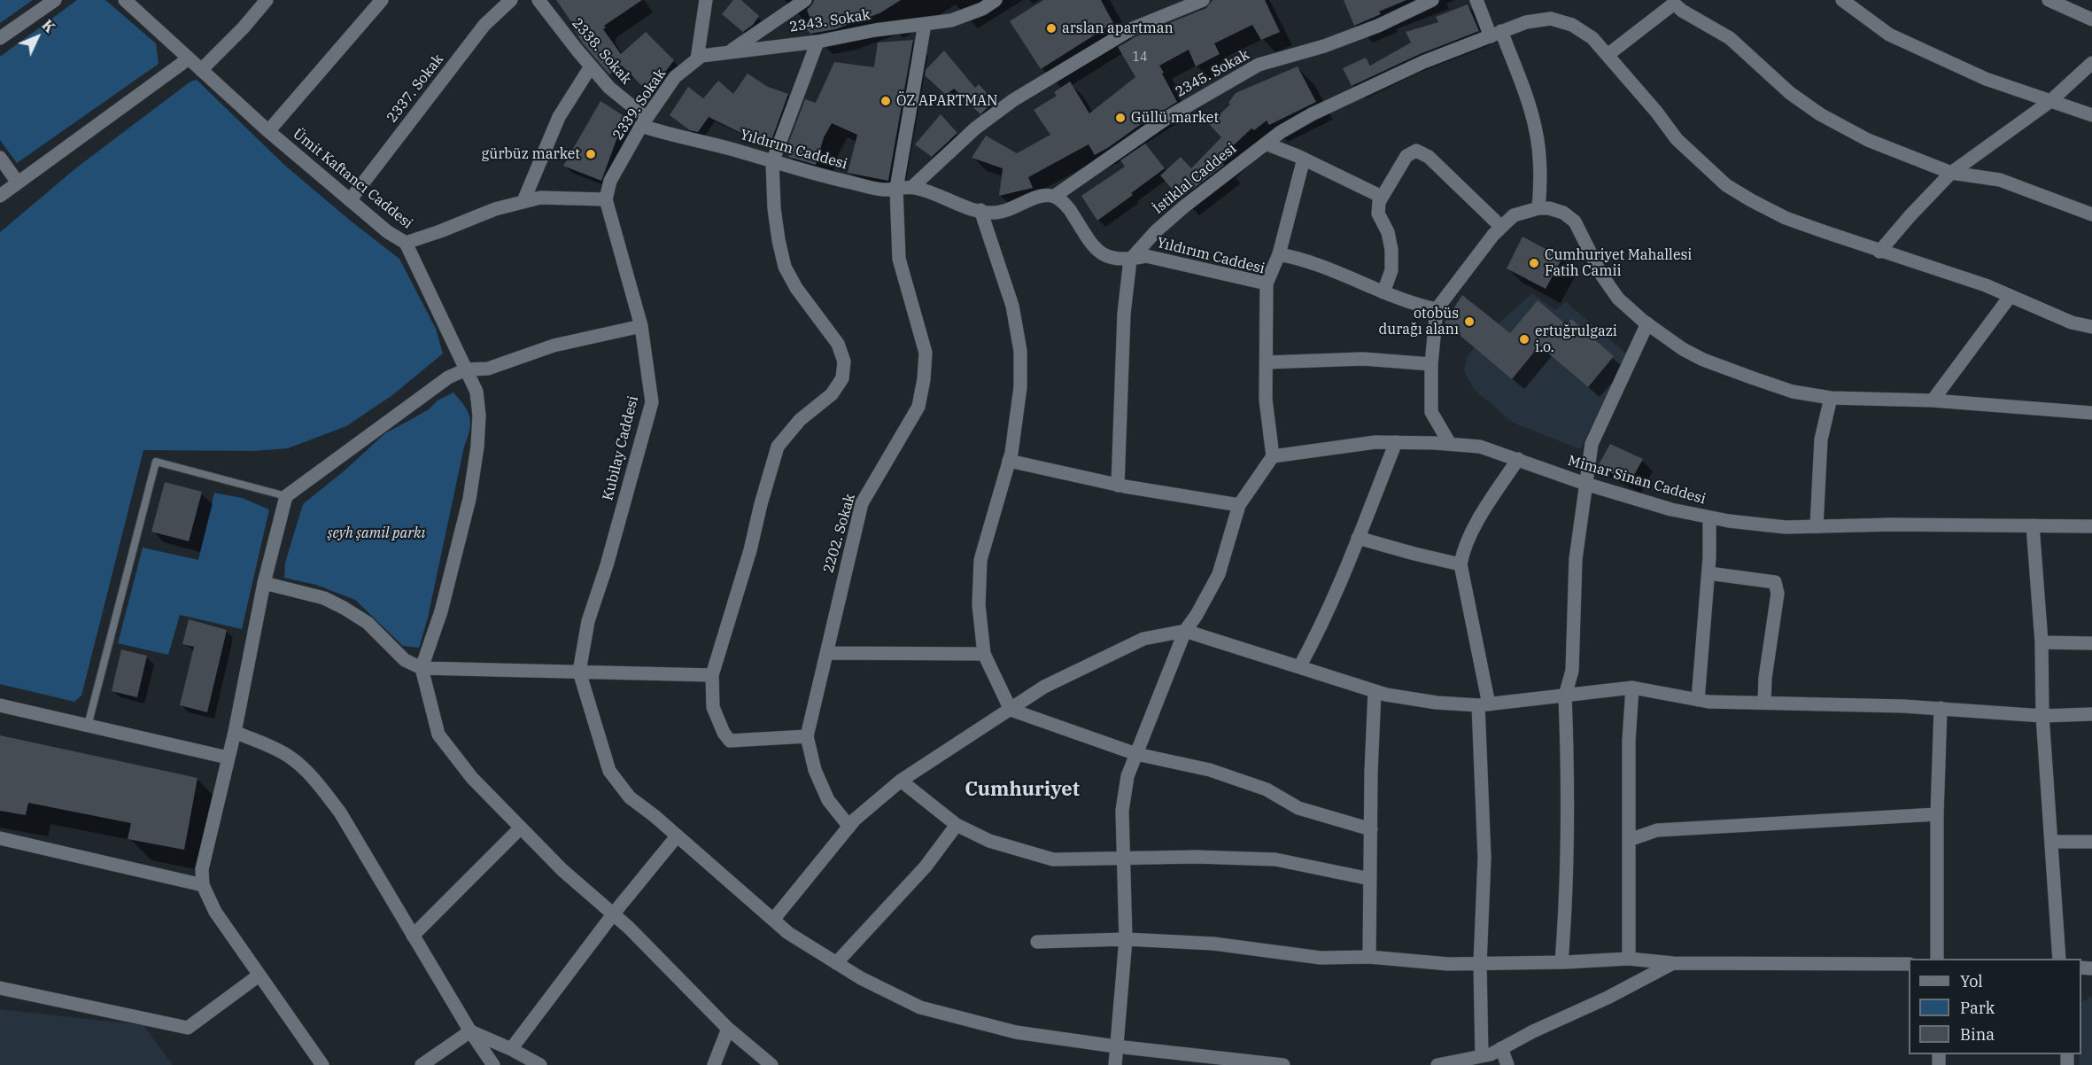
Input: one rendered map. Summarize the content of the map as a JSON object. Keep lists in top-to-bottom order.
{
  "streets": {
    "street": [
      "2343. Sokak",
      "2338. Sokak",
      "2345. Sokak",
      "2337. Sokak",
      "2339. Sokak",
      "Yıldırım Caddesi",
      "Ümit Kaftancı Caddesi",
      "İstiklal Caddesi",
      "Kubilay Caddesi",
      "Mimar Sinan Caddesi",
      "2202. Sokak"
    ]
  },
  "crossings": [
    ["2343. Sokak", "2339. Sokak"],
    ["2343. Sokak", "2202. Sokak"],
    ["2338. Sokak", "2339. Sokak"],
    ["2338. Sokak", "Yıldırım Caddesi"],
    ["2345. Sokak", "Yıldırım Caddesi"],
    ["2337. Sokak", "Ümit Kaftancı Caddesi"],
    ["2339. Sokak", "Yıldırım Caddesi"],
    ["2339. Sokak", "Ümit Kaftancı Caddesi"],
    ["2339. Sokak", "Kubilay Caddesi"],
    ["Yıldırım Caddesi", "İstiklal Caddesi"],
    ["Yıldırım Caddesi", "Mimar Sinan Caddesi"],
    ["Yıldırım Caddesi", "2202. Sokak"],
    ["Ümit Kaftancı Caddesi", "Kubilay Caddesi"]
  ],
  "districts": ["Cumhuriyet"],
  "parks": ["şeyh şamil parkı"],
  "places": [
    "arslan apartman",
    "ÖZ APARTMAN",
    "Güllü market",
    "gürbüz market",
    "Cumhuriyet Mahallesi Fatih Camii",
    "otobüs durağı alanı",
    "ertuğrulgazi i.o."
  ],
  "house_numbers": ["14"],
  "legend": ["Yol", "Park", "Bina"],
  "north": "top right"
}
